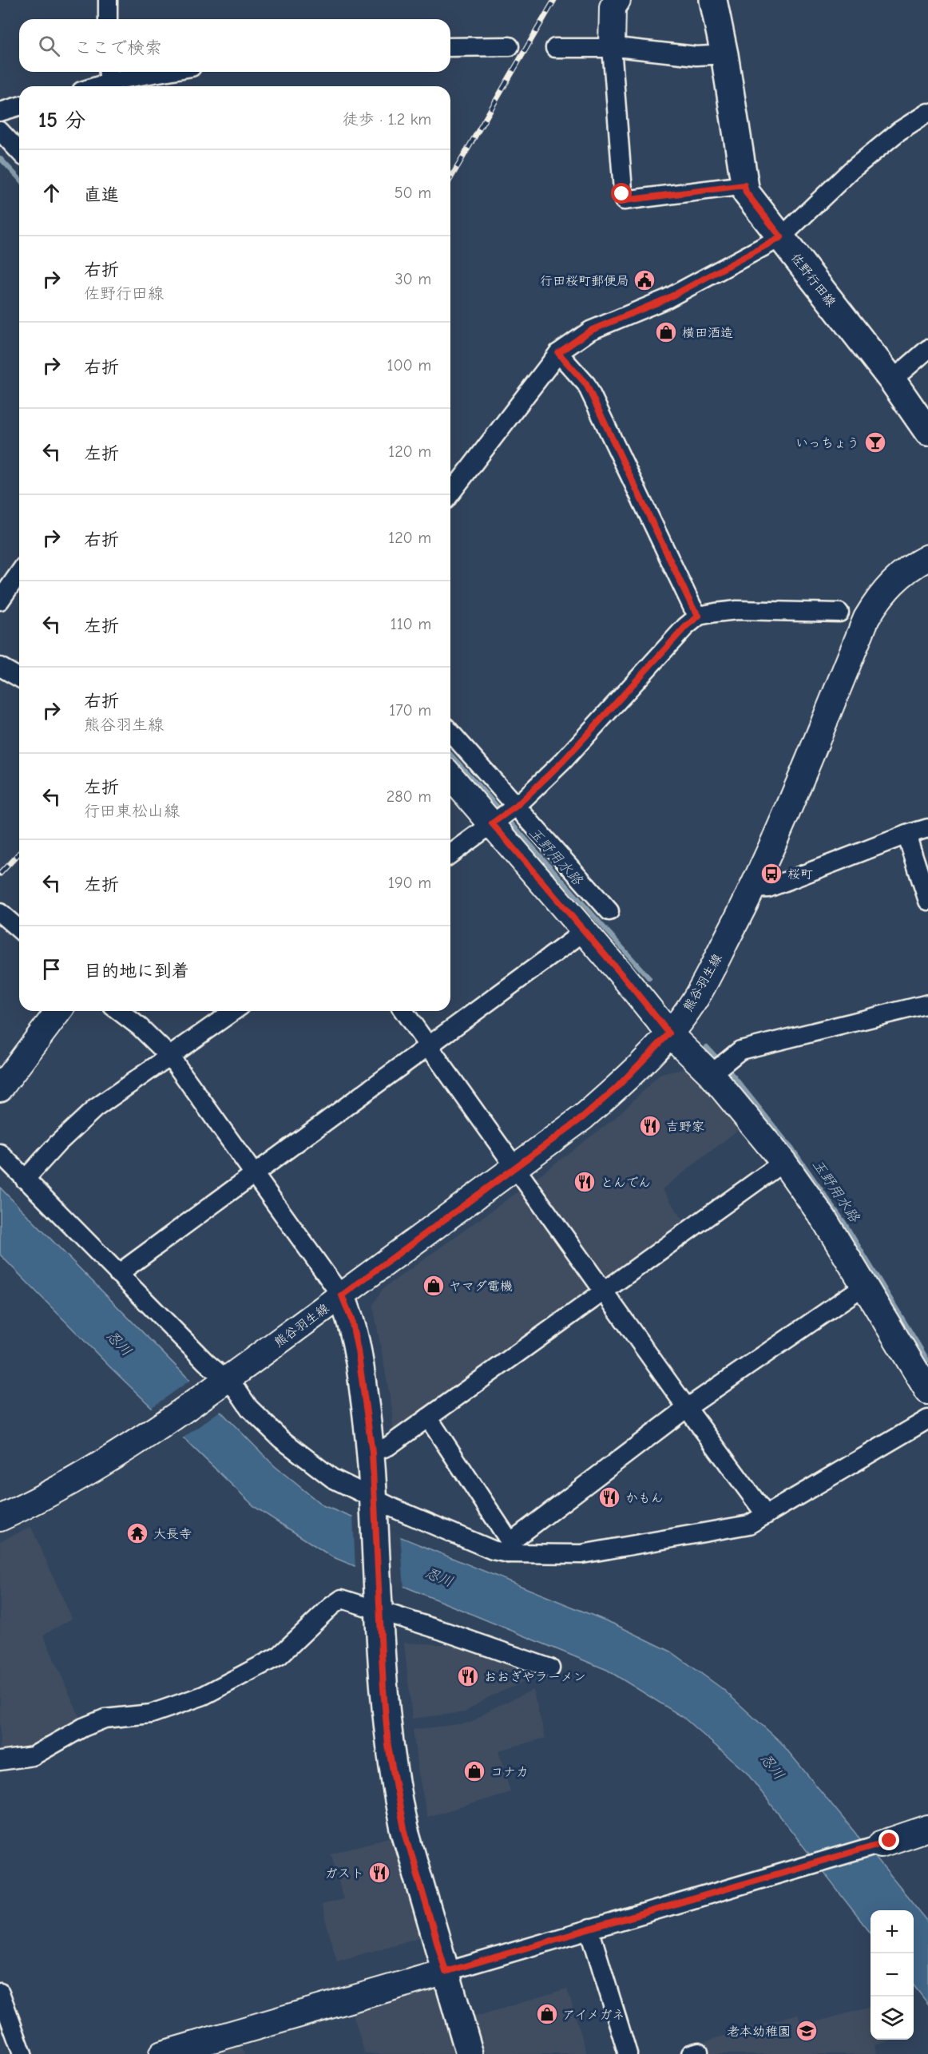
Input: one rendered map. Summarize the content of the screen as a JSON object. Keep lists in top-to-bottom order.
{
  "streets": {
    "main road": ["佐野行田線", "熊谷羽生線"]
  },
  "water": ["玉野用水路", "忍川"],
  "places": {
    "public building": ["行田桜町郵便局"],
    "shop": [
      "横田酒造",
      "ヤマダ電機",
      "コナカ",
      "アイメガネ"
    ],
    "bar": ["いっちょう"],
    "bus stop": ["桜町"],
    "restaurant": [
      "吉野家",
      "とんでん",
      "かもん",
      "おおぎやラーメン",
      "ガスト"
    ],
    "temple": ["大長寺"],
    "school or university": ["老本幼稚園"]
  },
  "page": {
    "search": "ここで検索",
    "heading": ["15 分", "徒歩 · 1.2 km"],
    "list": [
      ["直進", "50 m"],
      ["右折", "佐野行田線", "30 m"],
      ["右折", "100 m"],
      ["左折", "120 m"],
      ["右折", "120 m"],
      ["左折", "110 m"],
      ["右折", "熊谷羽生線", "170 m"],
      ["左折", "行田東松山線", "280 m"],
      ["左折", "190 m"],
      "目的地に到着"
    ],
    "map_buttons": ["+", "−"]
  }
}
